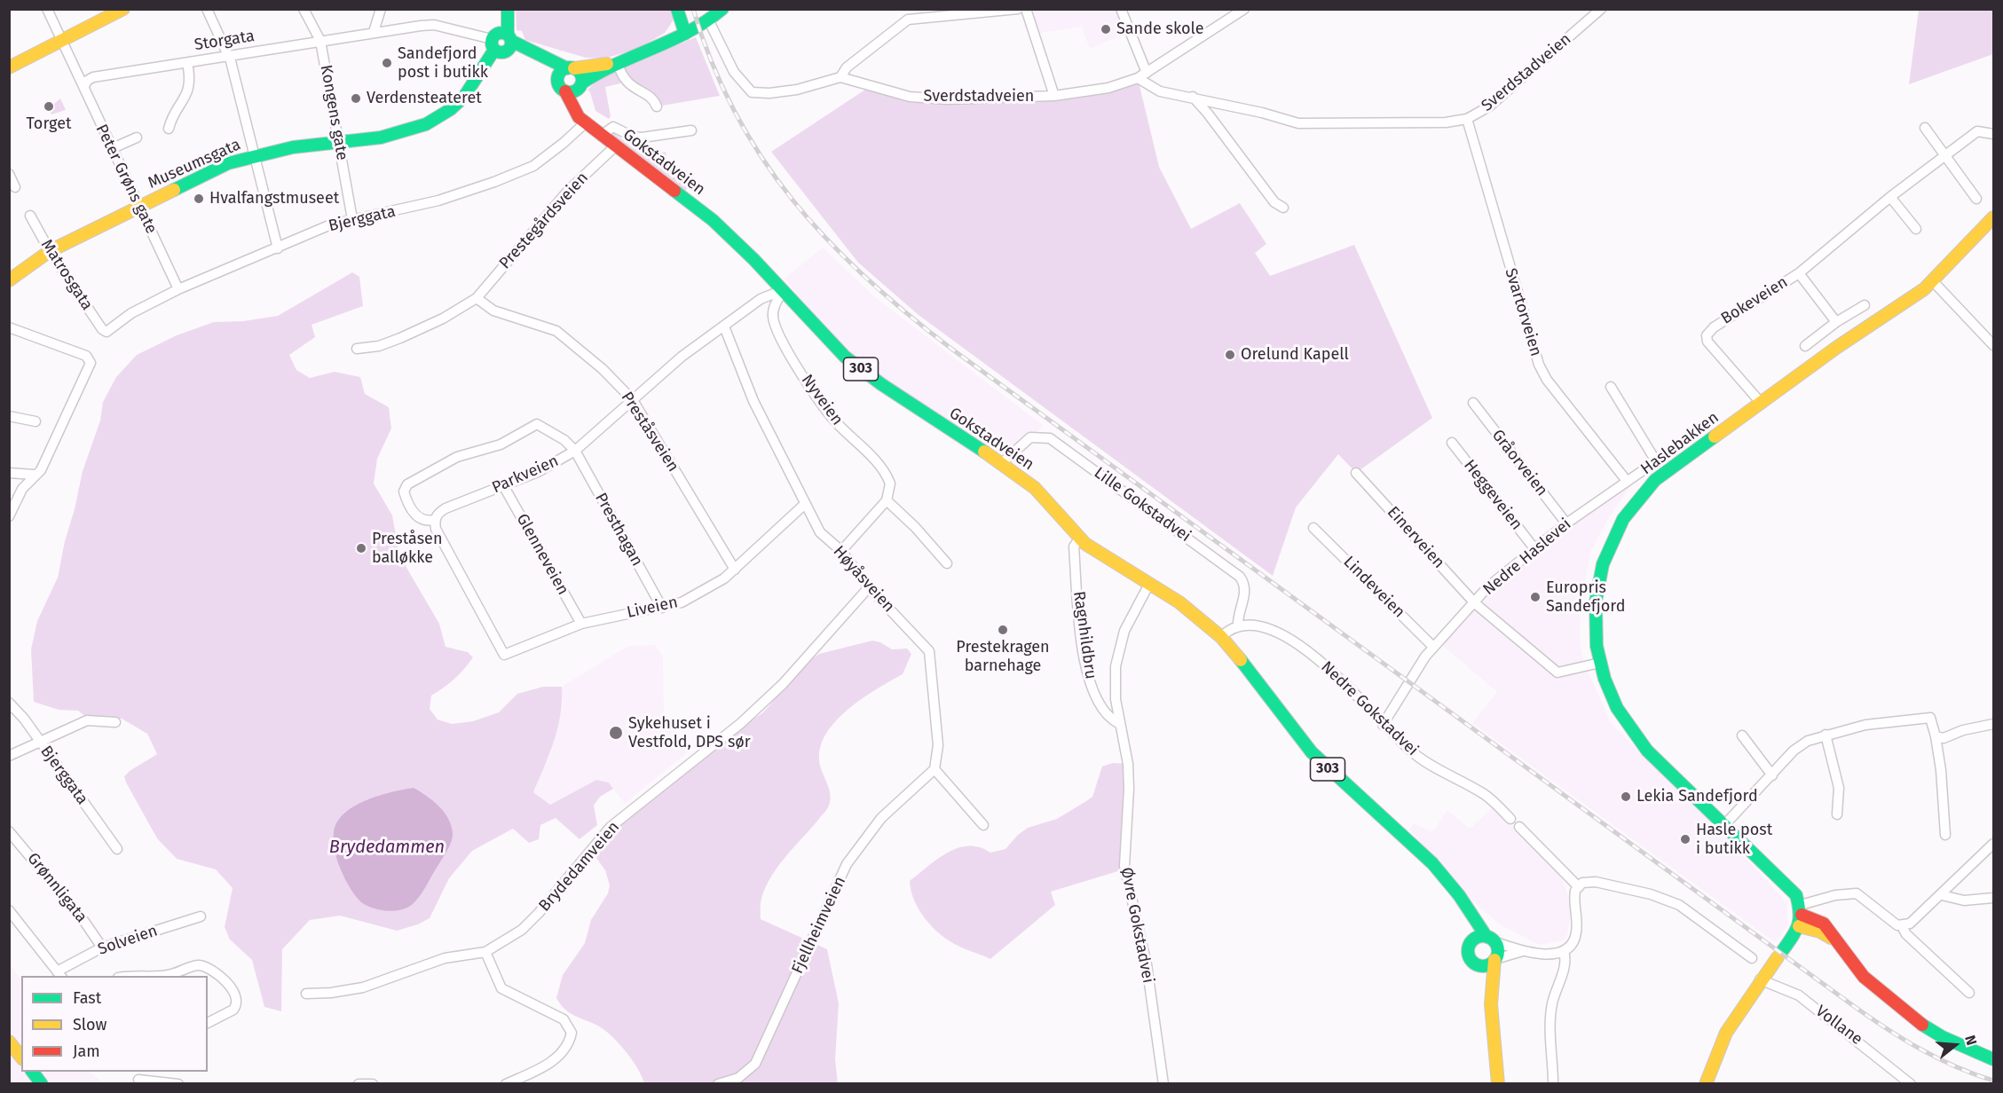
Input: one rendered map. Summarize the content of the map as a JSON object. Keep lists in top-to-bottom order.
{
  "streets": {
    "main road": [
      "Gokstadveien",
      "Museumsgata",
      "303",
      "Haslebakken"
    ],
    "street": [
      "Storgata",
      "Sverdstadveien",
      "Kongens gate",
      "Peter Grøns gate",
      "Bjerggata",
      "Prestegårdsveien",
      "Matrosgata",
      "Bokeveien",
      "Svartorveien",
      "Nyveien",
      "Preståsveien",
      "Gråorveien",
      "Parkveien",
      "Heggeveien",
      "Lille Gokstadvei",
      "Presthagan",
      "Einerveien",
      "Glenneveien",
      "Nedre Haslevei",
      "Høyåsveien",
      "Lindeveien",
      "Liveien",
      "Ragnhildbru",
      "Nedre Gokstadvei",
      "Brydedamveien",
      "Grønnligata",
      "Fjellheimveien",
      "Øvre Gokstadvei",
      "Solveien",
      "Vollane"
    ]
  },
  "crossings": [
    ["Storgata", "Kongens gate"],
    ["Storgata", "Museumsgata"],
    ["Storgata", "Peter Grøns gate"],
    ["Storgata", "303"],
    ["Sverdstadveien", "Svartorveien"],
    ["Kongens gate", "Museumsgata"],
    ["Kongens gate", "Bjerggata"],
    ["Gokstadveien", "Bjerggata"],
    ["Gokstadveien", "Prestegårdsveien"],
    ["Gokstadveien", "303"],
    ["Gokstadveien", "Nyveien"],
    ["Gokstadveien", "Parkveien"],
    ["Gokstadveien", "Lille Gokstadvei"],
    ["Gokstadveien", "Ragnhildbru"],
    ["Gokstadveien", "Øvre Gokstadvei"],
    ["Museumsgata", "Peter Grøns gate"],
    ["Museumsgata", "Matrosgata"],
    ["Museumsgata", "303"],
    ["Peter Grøns gate", "Bjerggata"],
    ["Bjerggata", "Matrosgata"],
    ["Prestegårdsveien", "Preståsveien"],
    ["Bokeveien", "Haslebakken"],
    ["Svartorveien", "Nedre Haslevei"],
    ["Nyveien", "Parkveien"],
    ["Preståsveien", "Parkveien"],
    ["Preståsveien", "Liveien"],
    ["Haslebakken", "Einerveien"],
    ["Gråorveien", "Nedre Haslevei"],
    ["Parkveien", "Presthagan"],
    ["Parkveien", "Glenneveien"],
    ["Parkveien", "Høyåsveien"],
    ["Parkveien", "Liveien"],
    ["Heggeveien", "Nedre Haslevei"],
    ["Lille Gokstadvei", "Nedre Gokstadvei"],
    ["Presthagan", "Liveien"],
    ["Einerveien", "Nedre Haslevei"],
    ["Glenneveien", "Liveien"],
    ["Nedre Haslevei", "Lindeveien"],
    ["Nedre Haslevei", "Nedre Gokstadvei"],
    ["Høyåsveien", "Liveien"],
    ["Høyåsveien", "Brydedamveien"],
    ["Høyåsveien", "Fjellheimveien"],
    ["Ragnhildbru", "Øvre Gokstadvei"],
    ["Grønnligata", "Solveien"]
  ],
  "water": ["Brydedammen"],
  "places": [
    "Sande skole",
    "Sandefjord post i butikk",
    "Verdensteateret",
    "Torget",
    "Hvalfangstmuseet",
    "Orelund Kapell",
    "Preståsen balløkke",
    "Europris Sandefjord",
    "Prestekragen barnehage",
    "Sykehuset i Vestfold, DPS sør",
    "Lekia Sandefjord",
    "Hasle post i butikk"
  ],
  "legend": ["Fast", "Slow", "Jam"],
  "north": "right"
}
